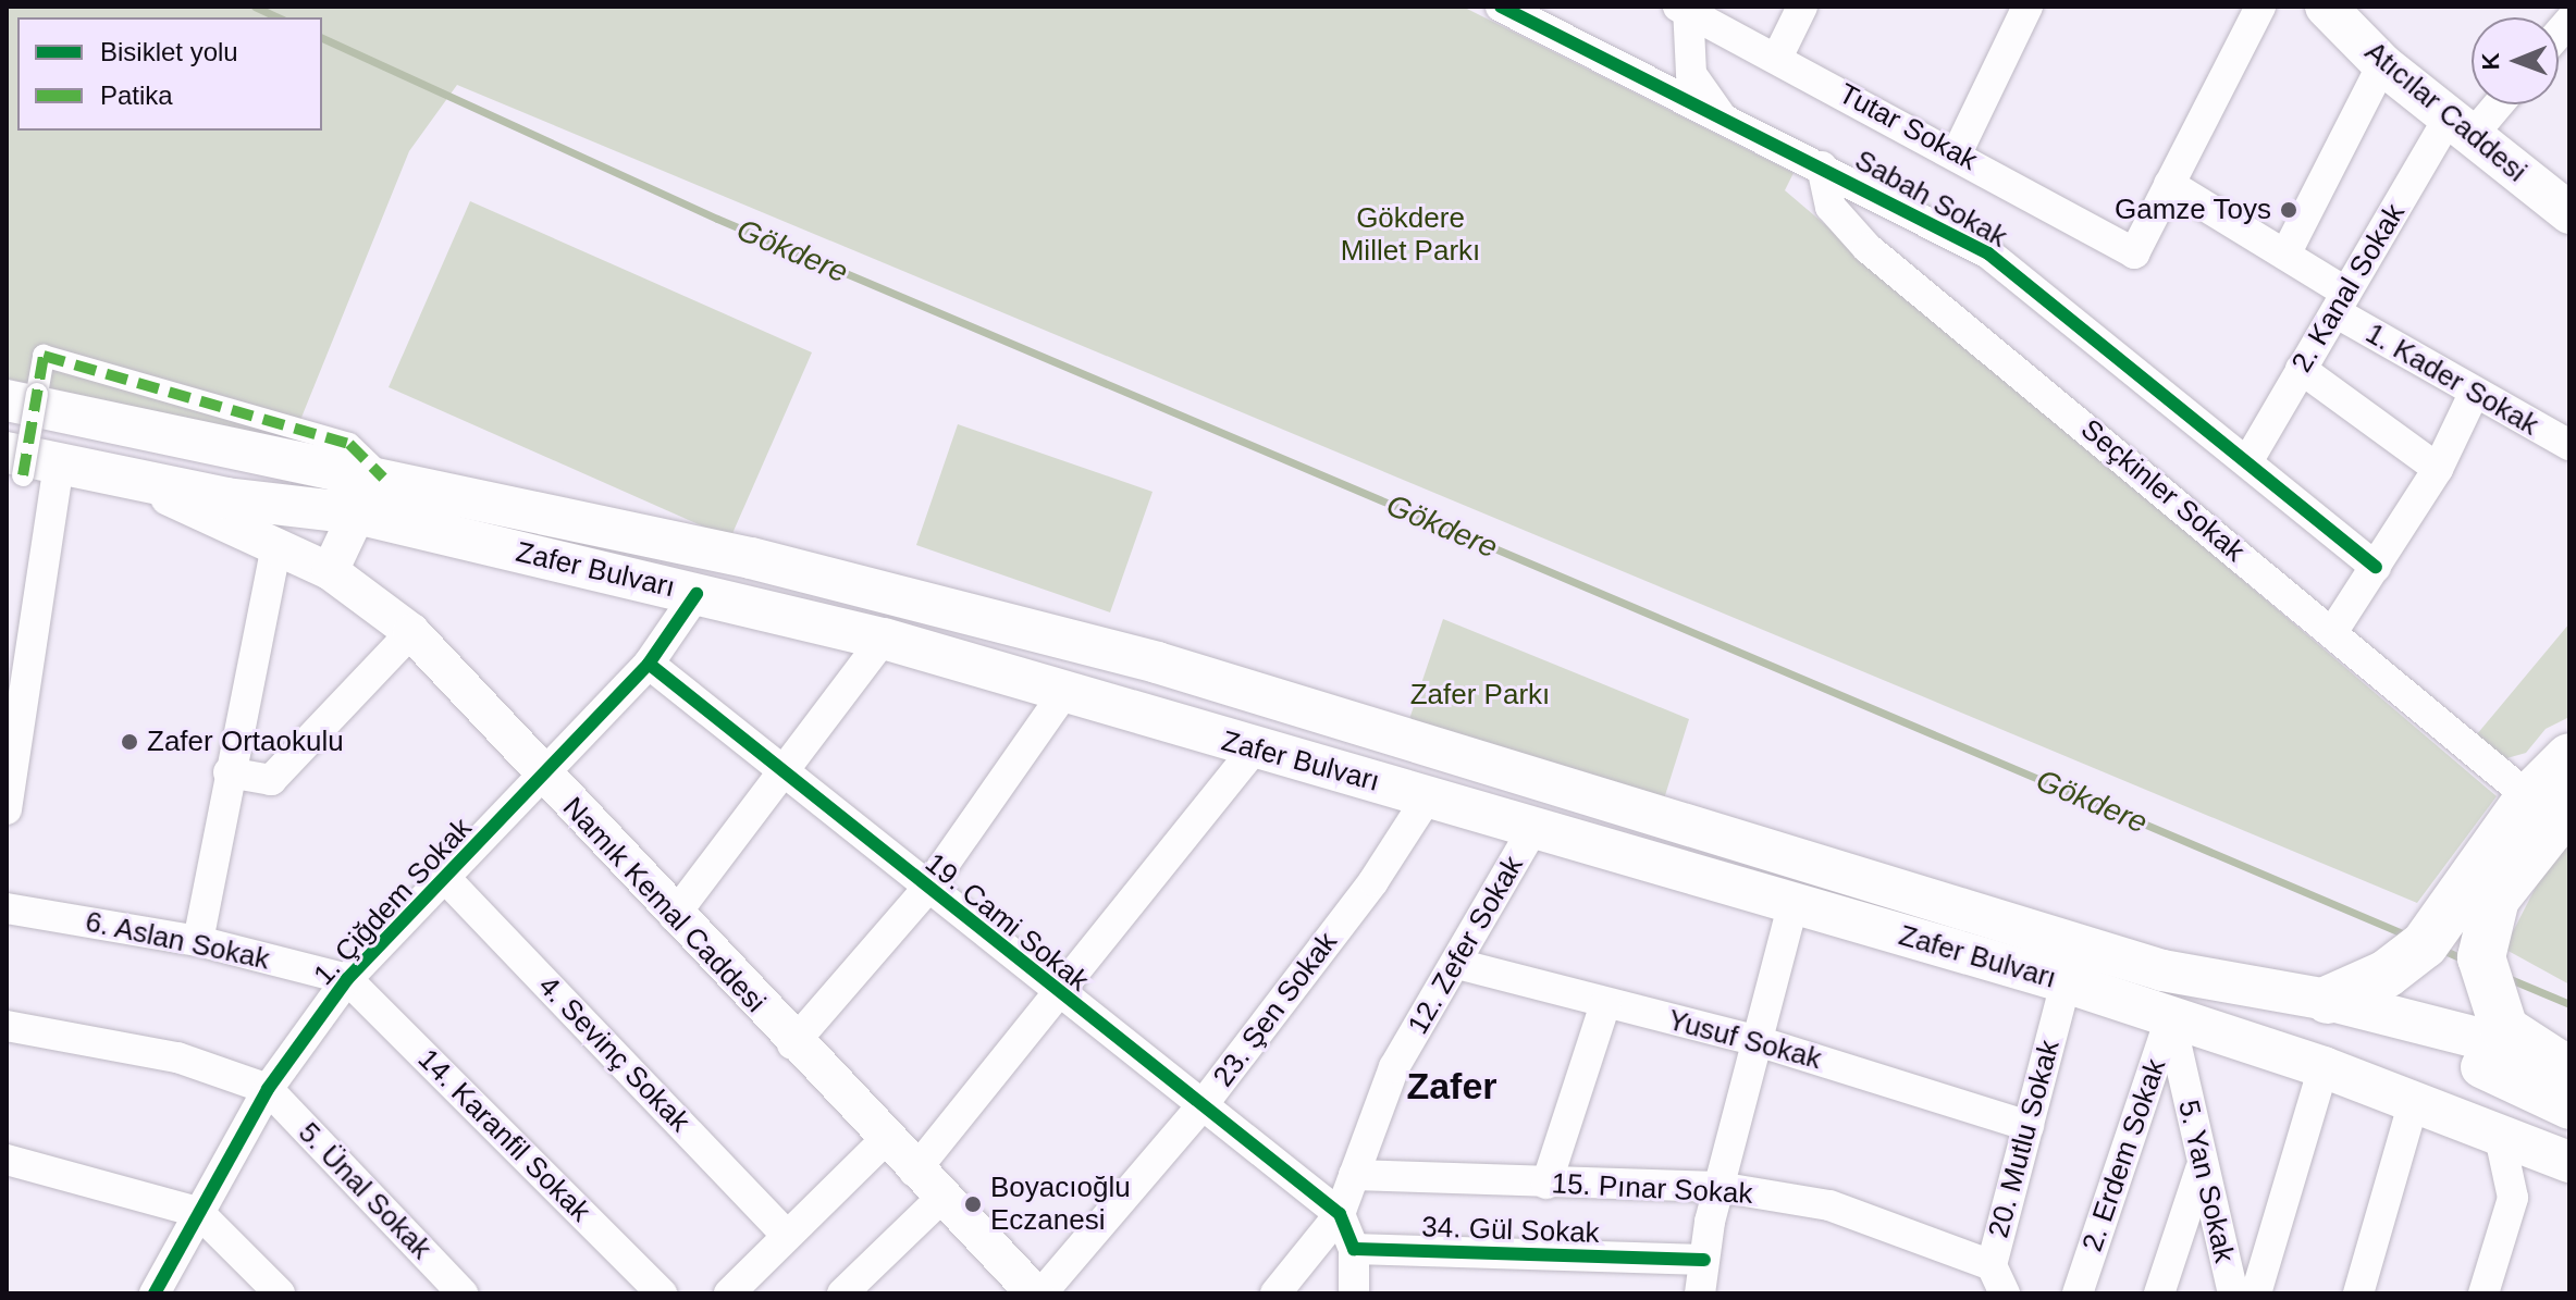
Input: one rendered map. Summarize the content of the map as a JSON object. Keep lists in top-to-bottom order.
{
  "streets": {
    "main road": ["Atıcılar Caddesi", "Zafer Bulvarı"],
    "street": [
      "Tutar Sokak",
      "Sabah Sokak",
      "2. Kanal Sokak",
      "1. Kader Sokak",
      "Seçkinler Sokak",
      "1. Çiğdem Sokak",
      "Namık Kemal Caddesi",
      "19. Cami Sokak",
      "6. Aslan Sokak",
      "12. Zefer Sokak",
      "23. Şen Sokak",
      "Yusuf Sokak",
      "4. Sevinç Sokak",
      "14. Karanfil Sokak",
      "20. Mutlu Sokak",
      "2. Erdem Sokak",
      "5. Yan Sokak",
      "15. Pınar Sokak",
      "5. Ünal Sokak",
      "34. Gül Sokak"
    ]
  },
  "crossings": [
    ["Atıcılar Caddesi", "2. Kanal Sokak"],
    ["Tutar Sokak", "1. Kader Sokak"],
    ["Sabah Sokak", "2. Kanal Sokak"],
    ["Sabah Sokak", "Seçkinler Sokak"],
    ["2. Kanal Sokak", "1. Kader Sokak"],
    ["Zafer Bulvarı", "1. Çiğdem Sokak"],
    ["Zafer Bulvarı", "Namık Kemal Caddesi"],
    ["Zafer Bulvarı", "12. Zefer Sokak"],
    ["Zafer Bulvarı", "23. Şen Sokak"],
    ["Zafer Bulvarı", "20. Mutlu Sokak"],
    ["Zafer Bulvarı", "2. Erdem Sokak"],
    ["Zafer Bulvarı", "5. Yan Sokak"],
    ["1. Çiğdem Sokak", "Namık Kemal Caddesi"],
    ["1. Çiğdem Sokak", "19. Cami Sokak"],
    ["1. Çiğdem Sokak", "6. Aslan Sokak"],
    ["1. Çiğdem Sokak", "4. Sevinç Sokak"],
    ["1. Çiğdem Sokak", "14. Karanfil Sokak"],
    ["1. Çiğdem Sokak", "5. Ünal Sokak"],
    ["19. Cami Sokak", "12. Zefer Sokak"],
    ["19. Cami Sokak", "23. Şen Sokak"],
    ["6. Aslan Sokak", "14. Karanfil Sokak"],
    ["12. Zefer Sokak", "Yusuf Sokak"],
    ["12. Zefer Sokak", "15. Pınar Sokak"],
    ["Yusuf Sokak", "20. Mutlu Sokak"],
    ["20. Mutlu Sokak", "15. Pınar Sokak"],
    ["2. Erdem Sokak", "5. Yan Sokak"]
  ],
  "districts": ["Zafer"],
  "water": ["Gökdere"],
  "parks": ["Gökdere Millet Parkı", "Zafer Parkı"],
  "places": ["Gamze Toys", "Zafer Ortaokulu", "Boyacıoğlu Eczanesi"],
  "legend": ["Bisiklet yolu", "Patika"],
  "north": "left"
}
